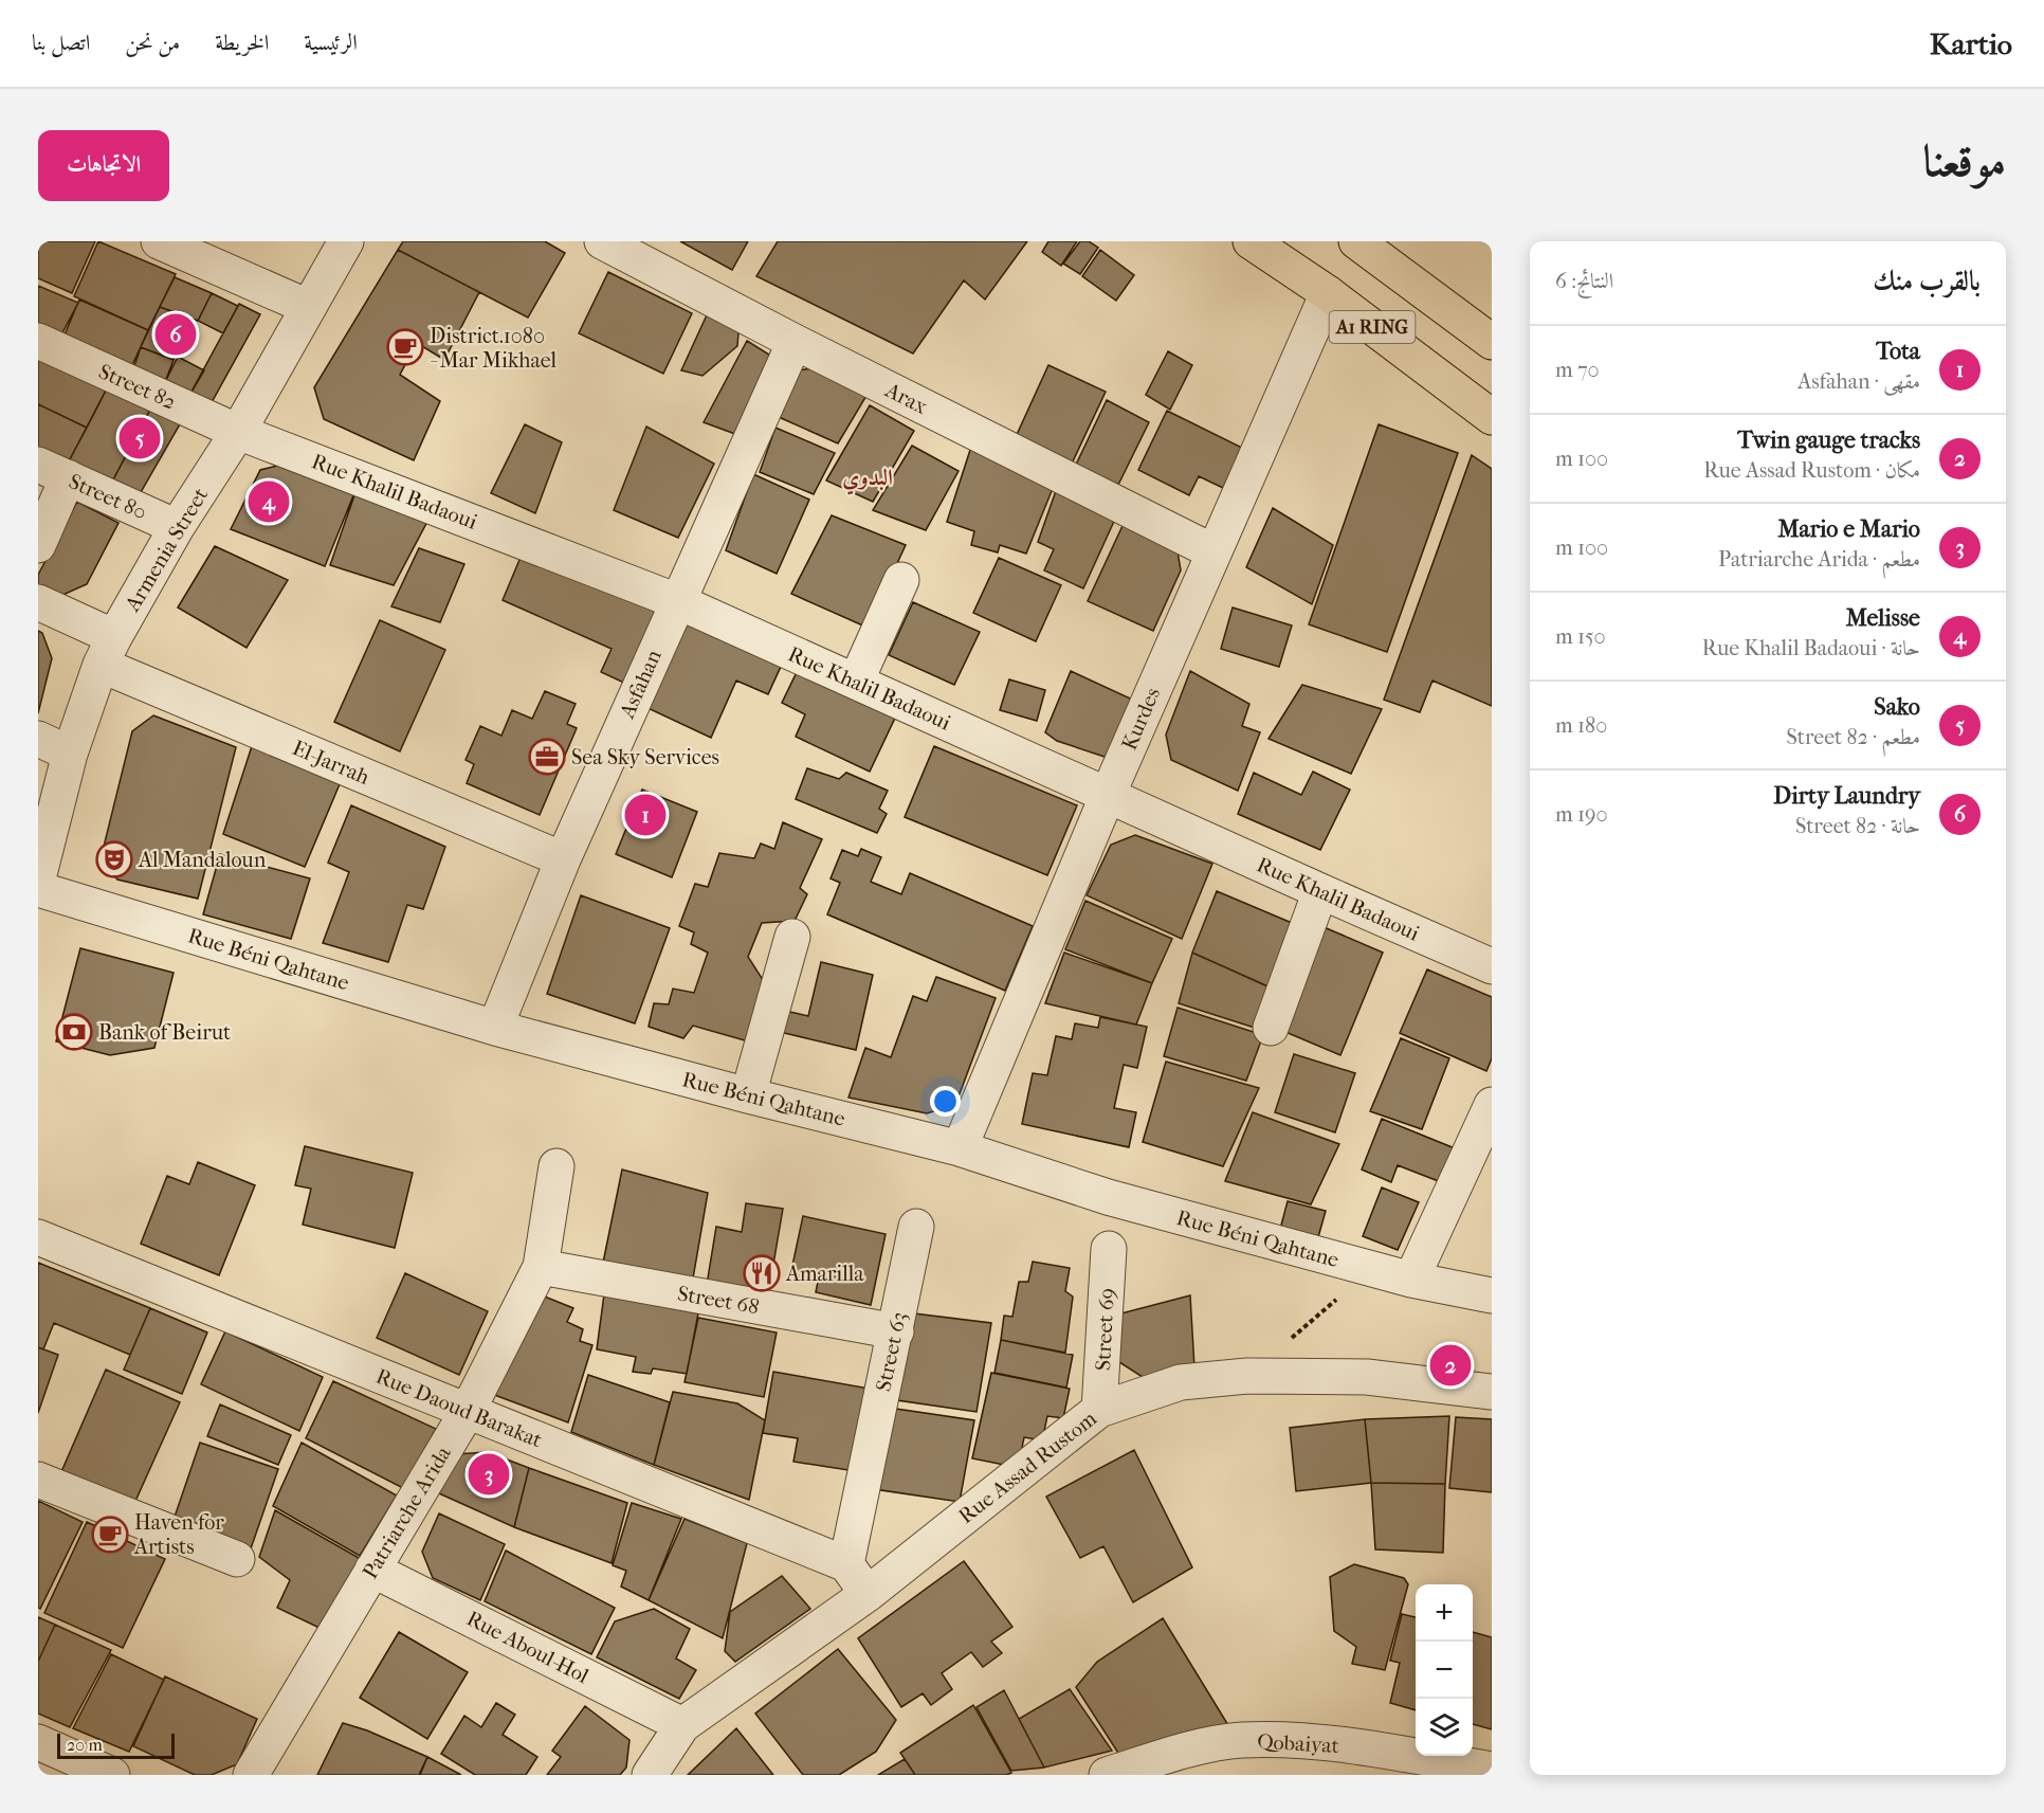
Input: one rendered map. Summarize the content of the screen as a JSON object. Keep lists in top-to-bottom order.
{
  "streets": {
    "highway": ["A1 RING"],
    "street": [
      "Street 82",
      "Arax",
      "Rue Khalil Badaoui",
      "Street 80",
      "Armenia Street",
      "Asfahan",
      "Kurdes",
      "El-Jarrah",
      "Rue Béni Qahtane",
      "Street 68",
      "Street 69",
      "Street 63",
      "Rue Daoud Barakat",
      "Rue Assad Rustom",
      "Patriarche Arida",
      "Rue Aboul-Hol",
      "Qobaiyat"
    ]
  },
  "crossings": [
    ["A1 RING", "Kurdes"],
    ["Street 82", "Rue Khalil Badaoui"],
    ["Street 82", "Armenia Street"],
    ["Arax", "Asfahan"],
    ["Arax", "Kurdes"],
    ["Rue Khalil Badaoui", "Armenia Street"],
    ["Rue Khalil Badaoui", "Asfahan"],
    ["Rue Khalil Badaoui", "Kurdes"],
    ["Street 80", "Armenia Street"],
    ["Armenia Street", "El-Jarrah"],
    ["Asfahan", "El-Jarrah"],
    ["Asfahan", "Rue Béni Qahtane"],
    ["Kurdes", "Rue Béni Qahtane"],
    ["Street 68", "Street 63"],
    ["Street 68", "Patriarche Arida"],
    ["Street 69", "Rue Assad Rustom"],
    ["Street 63", "Rue Daoud Barakat"],
    ["Rue Daoud Barakat", "Patriarche Arida"],
    ["Rue Assad Rustom", "Rue Aboul-Hol"],
    ["Patriarche Arida", "Rue Aboul-Hol"]
  ],
  "districts": ["البدوي"],
  "places": {
    "cafe": ["District.1080 - Mar Mikhael", "Haven for Artists"],
    "office": ["Sea Sky Services"],
    "theatre": ["Al Mandaloun"],
    "bank": ["Bank of Beirut"],
    "restaurant": ["Amarilla"]
  },
  "scale_bar": "20 m",
  "page": {
    "header": "Kartio",
    "nav": [
      "الرئيسية",
      "الخريطة",
      "من نحن",
      "اتصل بنا"
    ],
    "title": "موقعنا",
    "buttons": "الاتجاهات",
    "heading": ["بالقرب منك", "النتائج: 6"],
    "pins": [
      "6",
      "5",
      "4",
      "1",
      "2",
      "3"
    ],
    "list": [
      {
        "mark": "1",
        "name": "Tota",
        "note": "مقهى · Asfahan",
        "value": "70 m"
      },
      {
        "mark": "2",
        "name": "Twin gauge tracks",
        "note": "مكان · Rue Assad Rustom",
        "value": "100 m"
      },
      {
        "mark": "3",
        "name": "Mario e Mario",
        "note": "مطعم · Patriarche Arida",
        "value": "100 m"
      },
      {
        "mark": "4",
        "name": "Melisse",
        "note": "حانة · Rue Khalil Badaoui",
        "value": "150 m"
      },
      {
        "mark": "5",
        "name": "Sako",
        "note": "مطعم · Street 82",
        "value": "180 m"
      },
      {
        "mark": "6",
        "name": "Dirty Laundry",
        "note": "حانة · Street 82",
        "value": "190 m"
      }
    ],
    "map_buttons": ["+", "−"],
    "scale": "20 m"
  }
}
